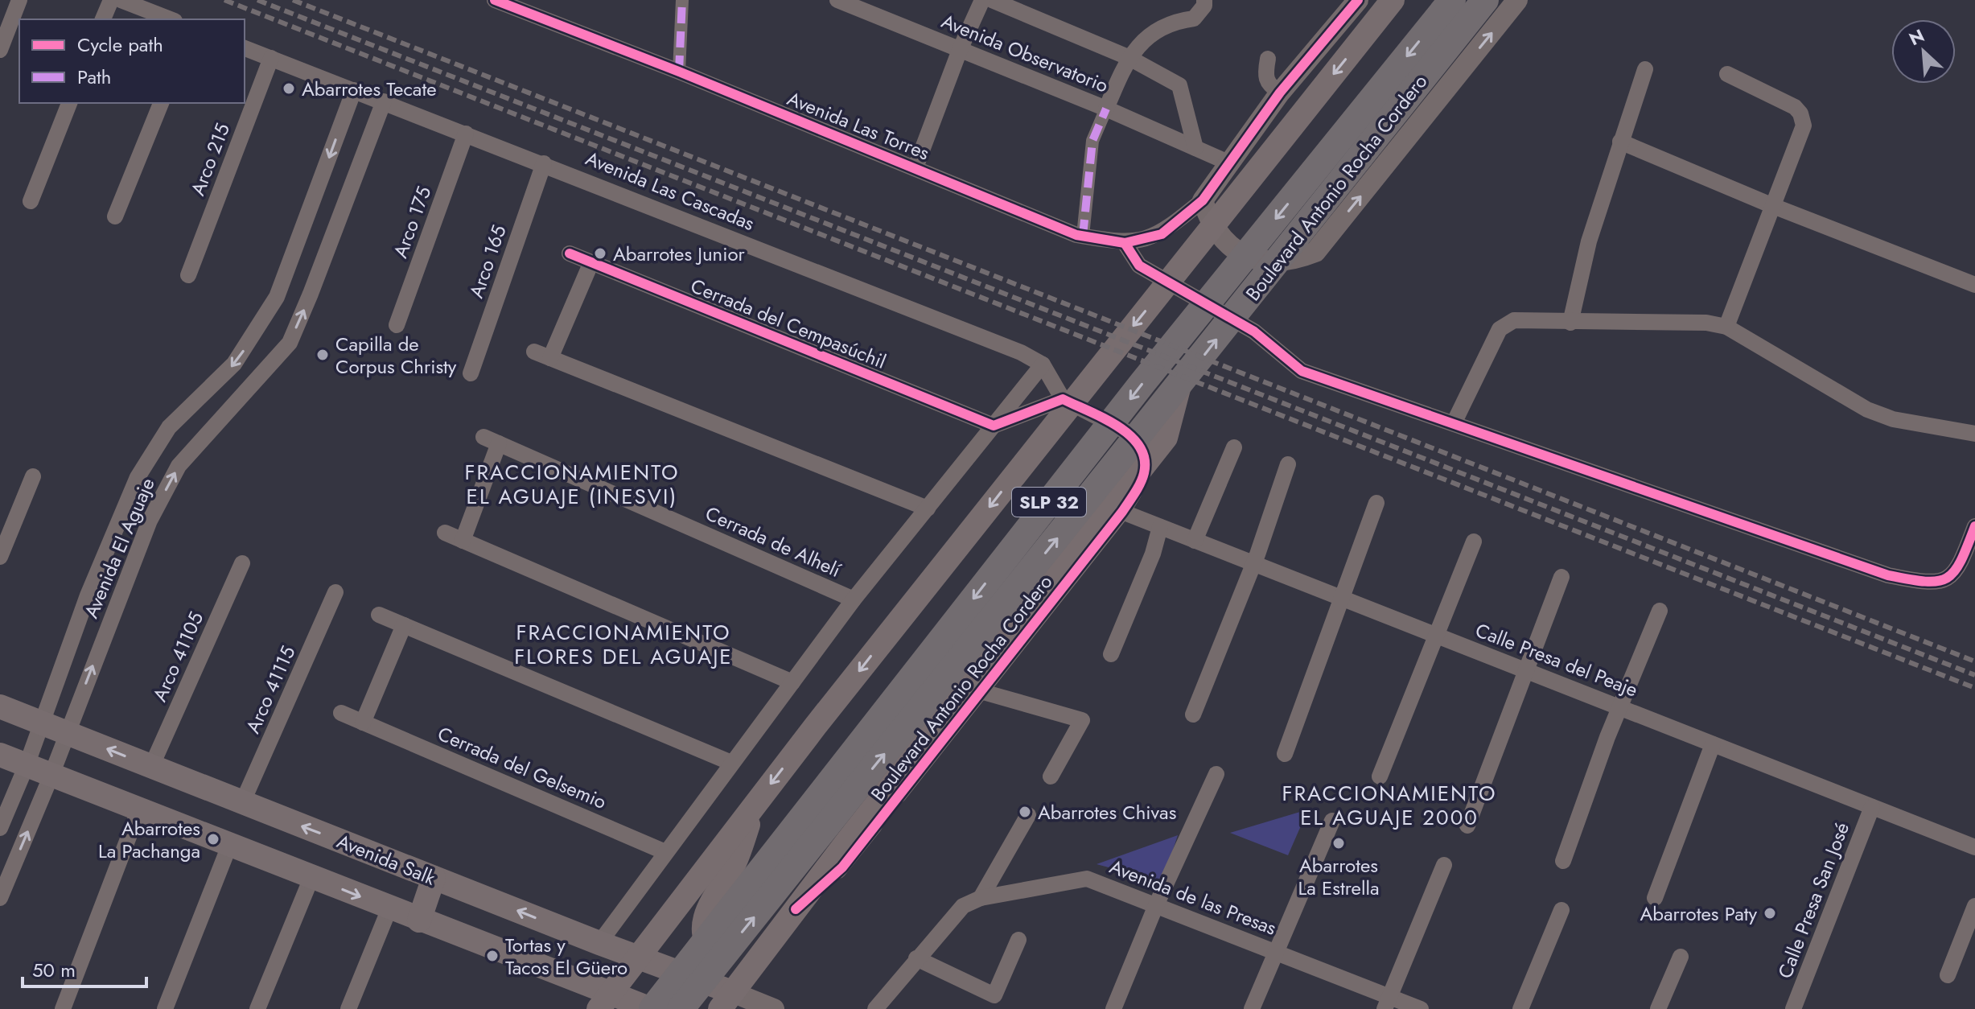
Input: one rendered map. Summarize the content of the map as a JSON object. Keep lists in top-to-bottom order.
{
  "streets": {
    "highway": ["Boulevard Antonio Rocha Cordero", "SLP 32"],
    "main road": ["Avenida Salk"],
    "street": [
      "Avenida Observatorio",
      "Avenida Las Torres",
      "Arco 215",
      "Avenida Las Cascadas",
      "Arco 175",
      "Arco 165",
      "Cerrada del Cempasúchil",
      "Cerrada de Alhelí",
      "Avenida El Aguaje",
      "Arco 41105",
      "Calle Presa del Peaje",
      "Arco 41115",
      "Cerrada del Gelsemio",
      "Avenida de las Presas",
      "Calle Presa San José"
    ]
  },
  "crossings": [
    ["Arco 215", "Avenida Las Cascadas"],
    ["Boulevard Antonio Rocha Cordero", "Calle Presa del Peaje"],
    ["Boulevard Antonio Rocha Cordero", "Avenida Salk"],
    ["Avenida Las Cascadas", "Arco 175"],
    ["Avenida Las Cascadas", "Arco 165"],
    ["Avenida Las Cascadas", "Avenida El Aguaje"],
    ["Avenida El Aguaje", "Avenida Salk"],
    ["Arco 41105", "Avenida Salk"],
    ["Calle Presa del Peaje", "Calle Presa San José"],
    ["Arco 41115", "Avenida Salk"]
  ],
  "districts": ["FRACCIONAMIENTO EL AGUAJE (INESVI)", "FRACCIONAMIENTO FLORES DEL AGUAJE", "FRACCIONAMIENTO EL AGUAJE 2000"],
  "places": [
    "Abarrotes Tecate",
    "Abarrotes Junior",
    "Capilla de Corpus Christy",
    "Abarrotes Chivas",
    "Abarrotes La Pachanga",
    "Abarrotes La Estrella",
    "Abarrotes Paty",
    "Tortas y Tacos El Güero"
  ],
  "legend": ["Cycle path", "Path"],
  "scale_bar": "50 m",
  "north": "top left"
}
